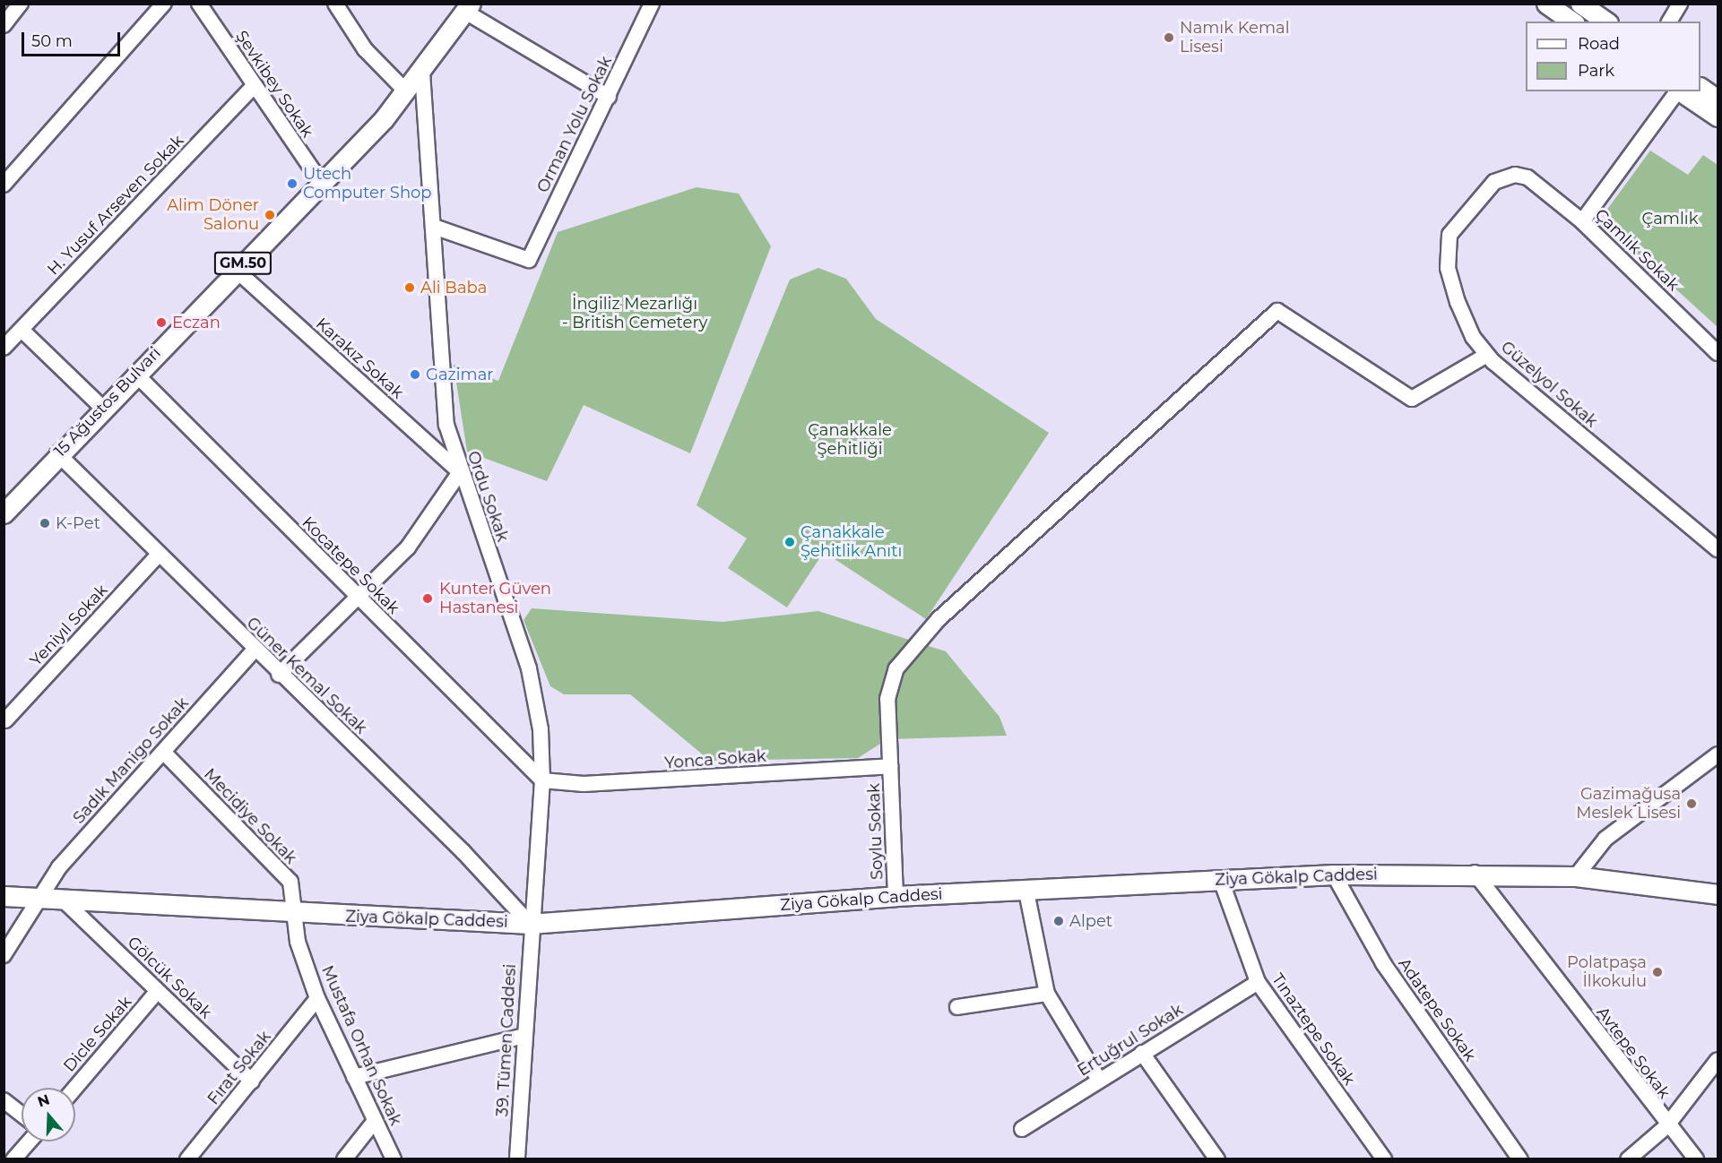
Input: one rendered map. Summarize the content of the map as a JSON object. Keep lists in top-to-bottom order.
{
  "streets": {
    "main road": ["GM.50", "15 Ağustos Bulvari", "Ziya Gökalp Caddesi"],
    "street": [
      "Şevkibey Sokak",
      "Orman Yolu Sokak",
      "H. Yusuf Arseven Sokak",
      "Çamlık Sokak",
      "Karakız Sokak",
      "Güzelyol Sokak",
      "Ordu Sokak",
      "Kocatepe Sokak",
      "Yeniyıl Sokak",
      "Güner Kemal Sokak",
      "Yonca Sokak",
      "Sadık Manigo Sokak",
      "Mecidiye Sokak",
      "Soylu Sokak",
      "Gölcük Sokak",
      "Adatepe Sokak",
      "Tınaztepe Sokak",
      "Dicle Sokak",
      "39. Tümen Caddesi",
      "Ertuğrul Sokak",
      "Mustafa Orhan Sokak",
      "Avtepe Sokak",
      "Fırat Sokak"
    ]
  },
  "crossings": [
    ["Şevkibey Sokak", "H. Yusuf Arseven Sokak"],
    ["Şevkibey Sokak", "15 Ağustos Bulvari"],
    ["Orman Yolu Sokak", "Ordu Sokak"],
    ["Çamlık Sokak", "Güzelyol Sokak"],
    ["Karakız Sokak", "15 Ağustos Bulvari"],
    ["Karakız Sokak", "Ordu Sokak"],
    ["Güzelyol Sokak", "Soylu Sokak"],
    ["15 Ağustos Bulvari", "Ordu Sokak"],
    ["15 Ağustos Bulvari", "Kocatepe Sokak"],
    ["15 Ağustos Bulvari", "Güner Kemal Sokak"],
    ["Ordu Sokak", "Kocatepe Sokak"],
    ["Ordu Sokak", "Güner Kemal Sokak"],
    ["Ordu Sokak", "Yonca Sokak"],
    ["Ordu Sokak", "Ziya Gökalp Caddesi"],
    ["Ordu Sokak", "39. Tümen Caddesi"],
    ["Kocatepe Sokak", "Yonca Sokak"],
    ["Yeniyıl Sokak", "Güner Kemal Sokak"],
    ["Güner Kemal Sokak", "Sadık Manigo Sokak"],
    ["Güner Kemal Sokak", "Ziya Gökalp Caddesi"],
    ["Güner Kemal Sokak", "39. Tümen Caddesi"],
    ["Yonca Sokak", "Soylu Sokak"],
    ["Sadık Manigo Sokak", "Mecidiye Sokak"],
    ["Sadık Manigo Sokak", "Ziya Gökalp Caddesi"],
    ["Mecidiye Sokak", "Ziya Gökalp Caddesi"],
    ["Mecidiye Sokak", "Mustafa Orhan Sokak"],
    ["Soylu Sokak", "Ziya Gökalp Caddesi"],
    ["Ziya Gökalp Caddesi", "Gölcük Sokak"],
    ["Ziya Gökalp Caddesi", "Adatepe Sokak"],
    ["Ziya Gökalp Caddesi", "Tınaztepe Sokak"],
    ["Ziya Gökalp Caddesi", "39. Tümen Caddesi"],
    ["Ziya Gökalp Caddesi", "Mustafa Orhan Sokak"],
    ["Ziya Gökalp Caddesi", "Avtepe Sokak"],
    ["Gölcük Sokak", "Dicle Sokak"],
    ["Gölcük Sokak", "Fırat Sokak"],
    ["Tınaztepe Sokak", "Ertuğrul Sokak"],
    ["Mustafa Orhan Sokak", "Fırat Sokak"]
  ],
  "parks": ["Çamlık", "İngiliz Mezarlığı - British Cemetery", "Çanakkale Şehitliği"],
  "places": [
    "Namık Kemal Lisesi",
    "Utech Computer Shop",
    "Alim Döner Salonu",
    "Ali Baba",
    "Eczan",
    "Gazimar",
    "K-Pet",
    "Çanakkale Şehitlik Anıtı",
    "Kunter Güven Hastanesi",
    "Gazimağusa Meslek Lisesi",
    "Alpet",
    "Polatpaşa İlkokulu"
  ],
  "legend": ["Road", "Park"],
  "scale_bar": "50 m",
  "north": "top"
}
